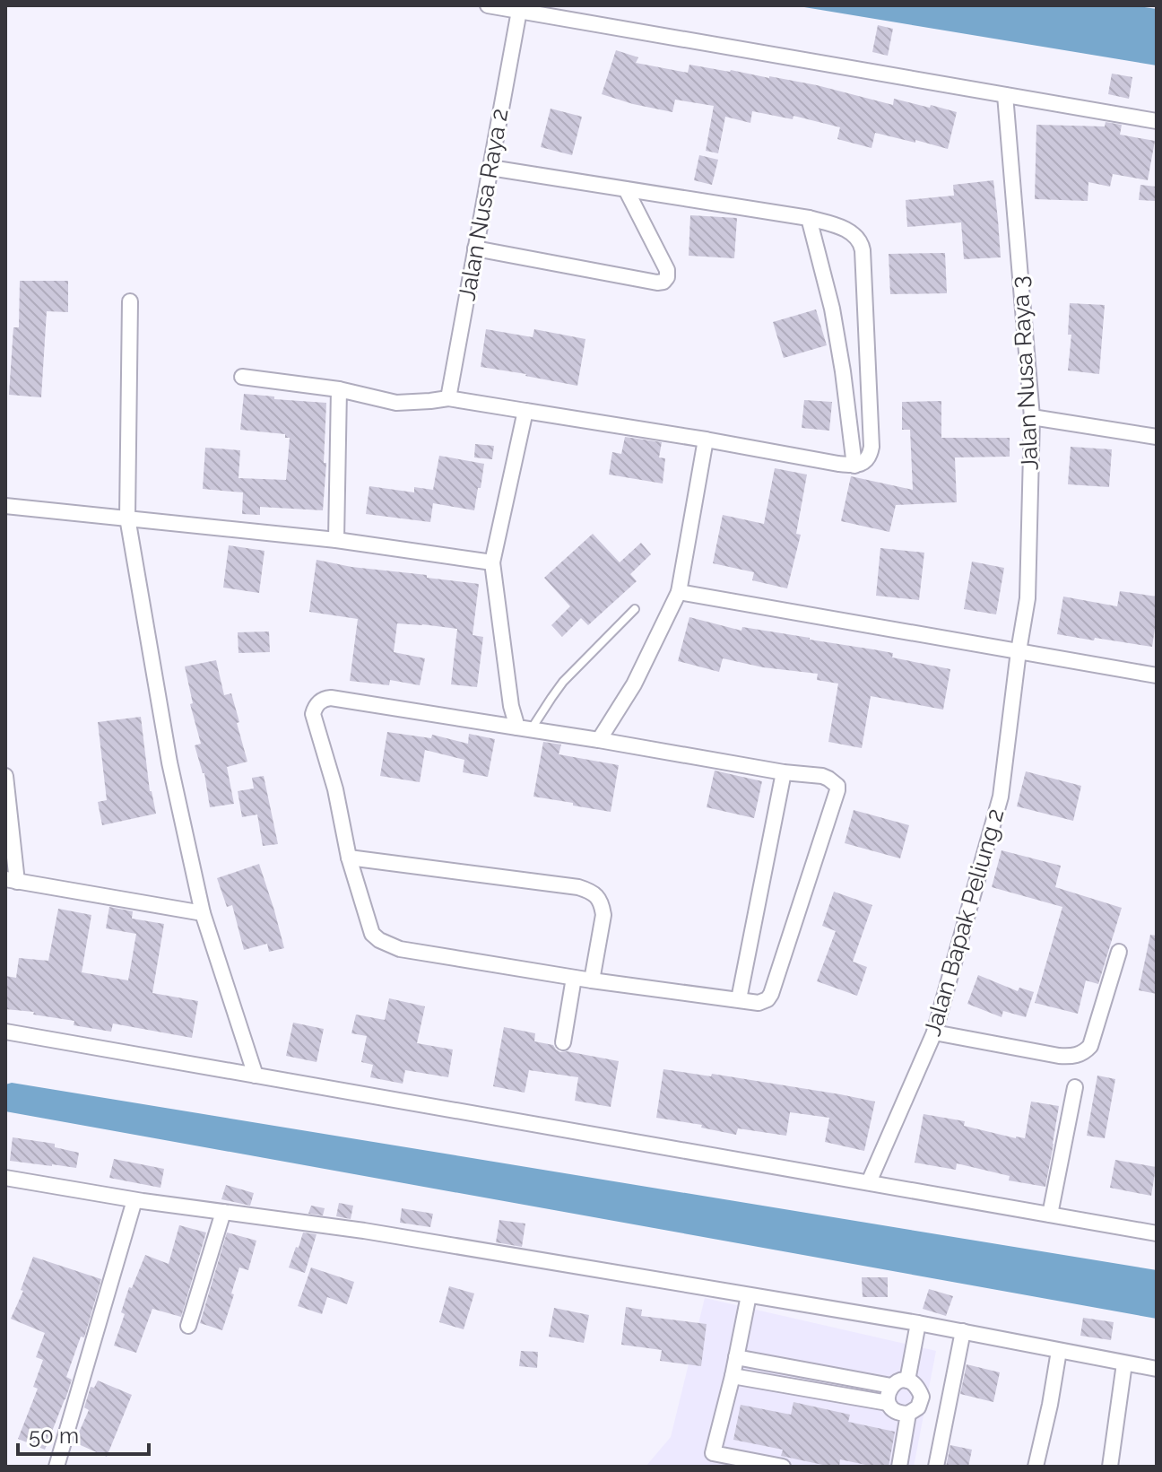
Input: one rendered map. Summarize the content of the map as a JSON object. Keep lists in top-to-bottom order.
{
  "streets": {
    "street": ["Jalan Nusa Raya 2", "Jalan Nusa Raya 3", "Jalan Bapak Peliung 2"]
  },
  "crossings": [
    ["Jalan Nusa Raya 3", "Jalan Bapak Peliung 2"]
  ],
  "scale_bar": "50 m"
}
